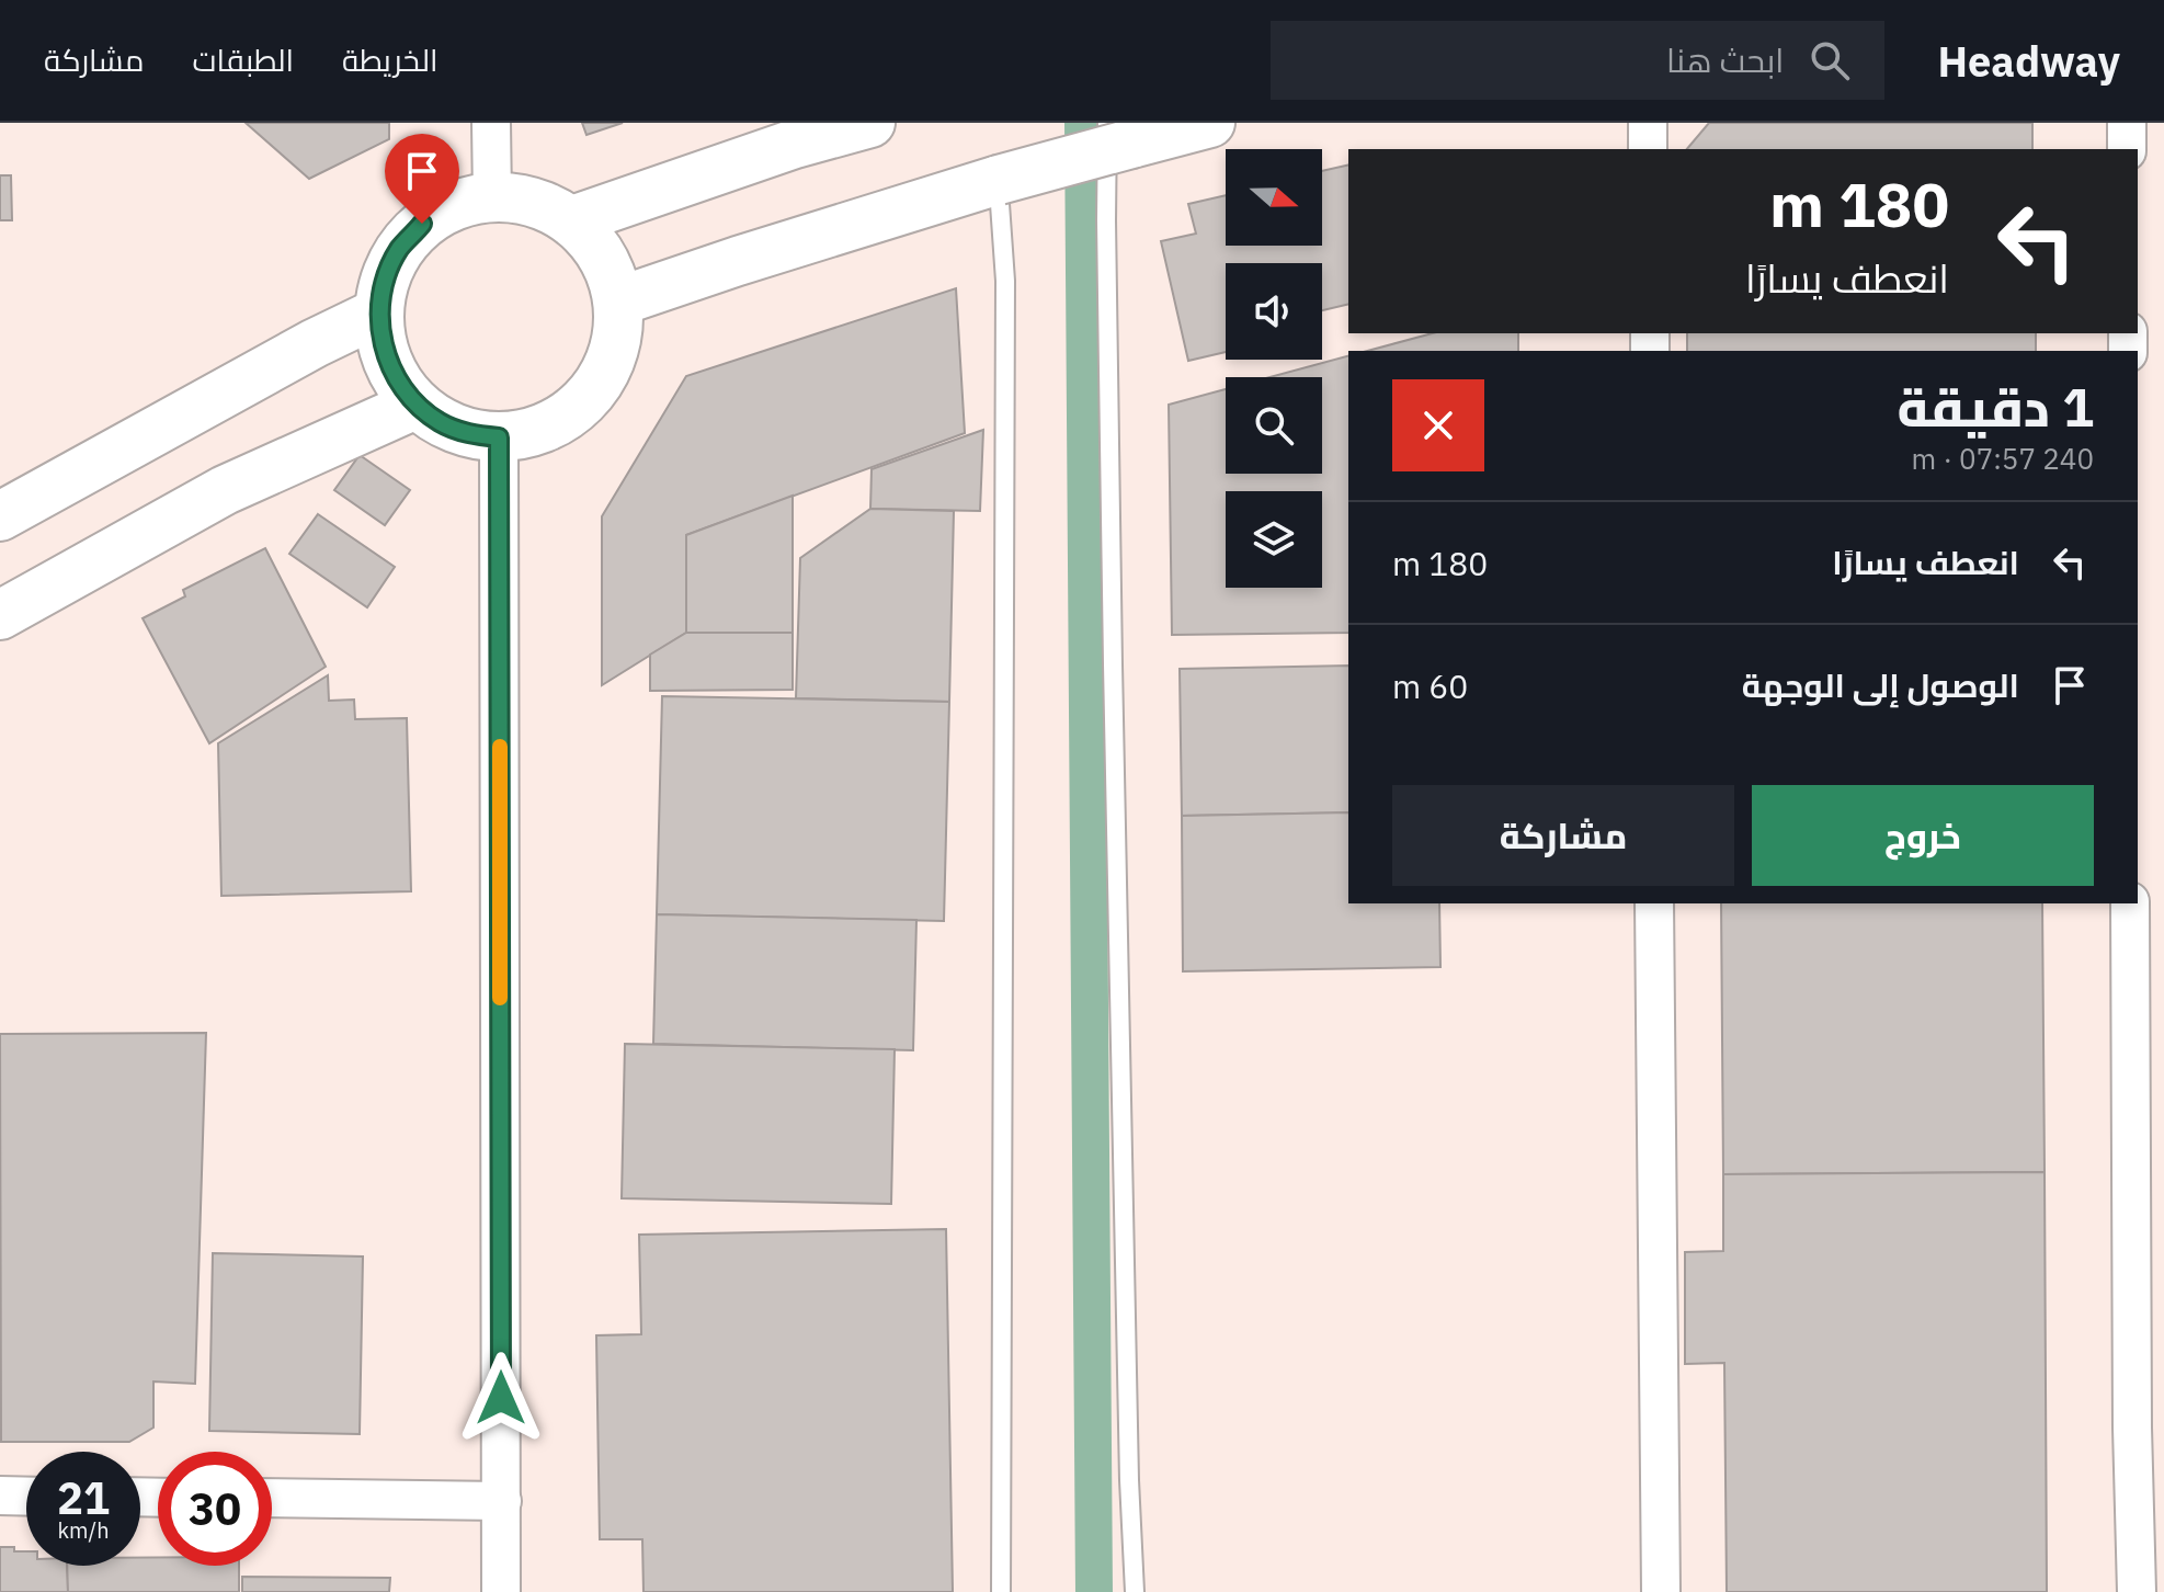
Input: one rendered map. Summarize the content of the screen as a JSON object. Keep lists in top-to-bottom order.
{
  "north": "right",
  "page": {
    "header": "Headway",
    "search": "ابحث هنا",
    "nav": ["الخريطة", "الطبقات", "مشاركة"],
    "turn": ["180 m", "انعطف يسارًا"],
    "heading": ["1 دقيقة", "240 m · 07:57"],
    "list": [
      {
        "name": "انعطف يسارًا",
        "value": "180 m"
      },
      {
        "name": "الوصول إلى الوجهة",
        "value": "60 m"
      }
    ],
    "buttons": ["خروج", "مشاركة"],
    "speed": "21 km/h",
    "limit": "30"
  }
}
